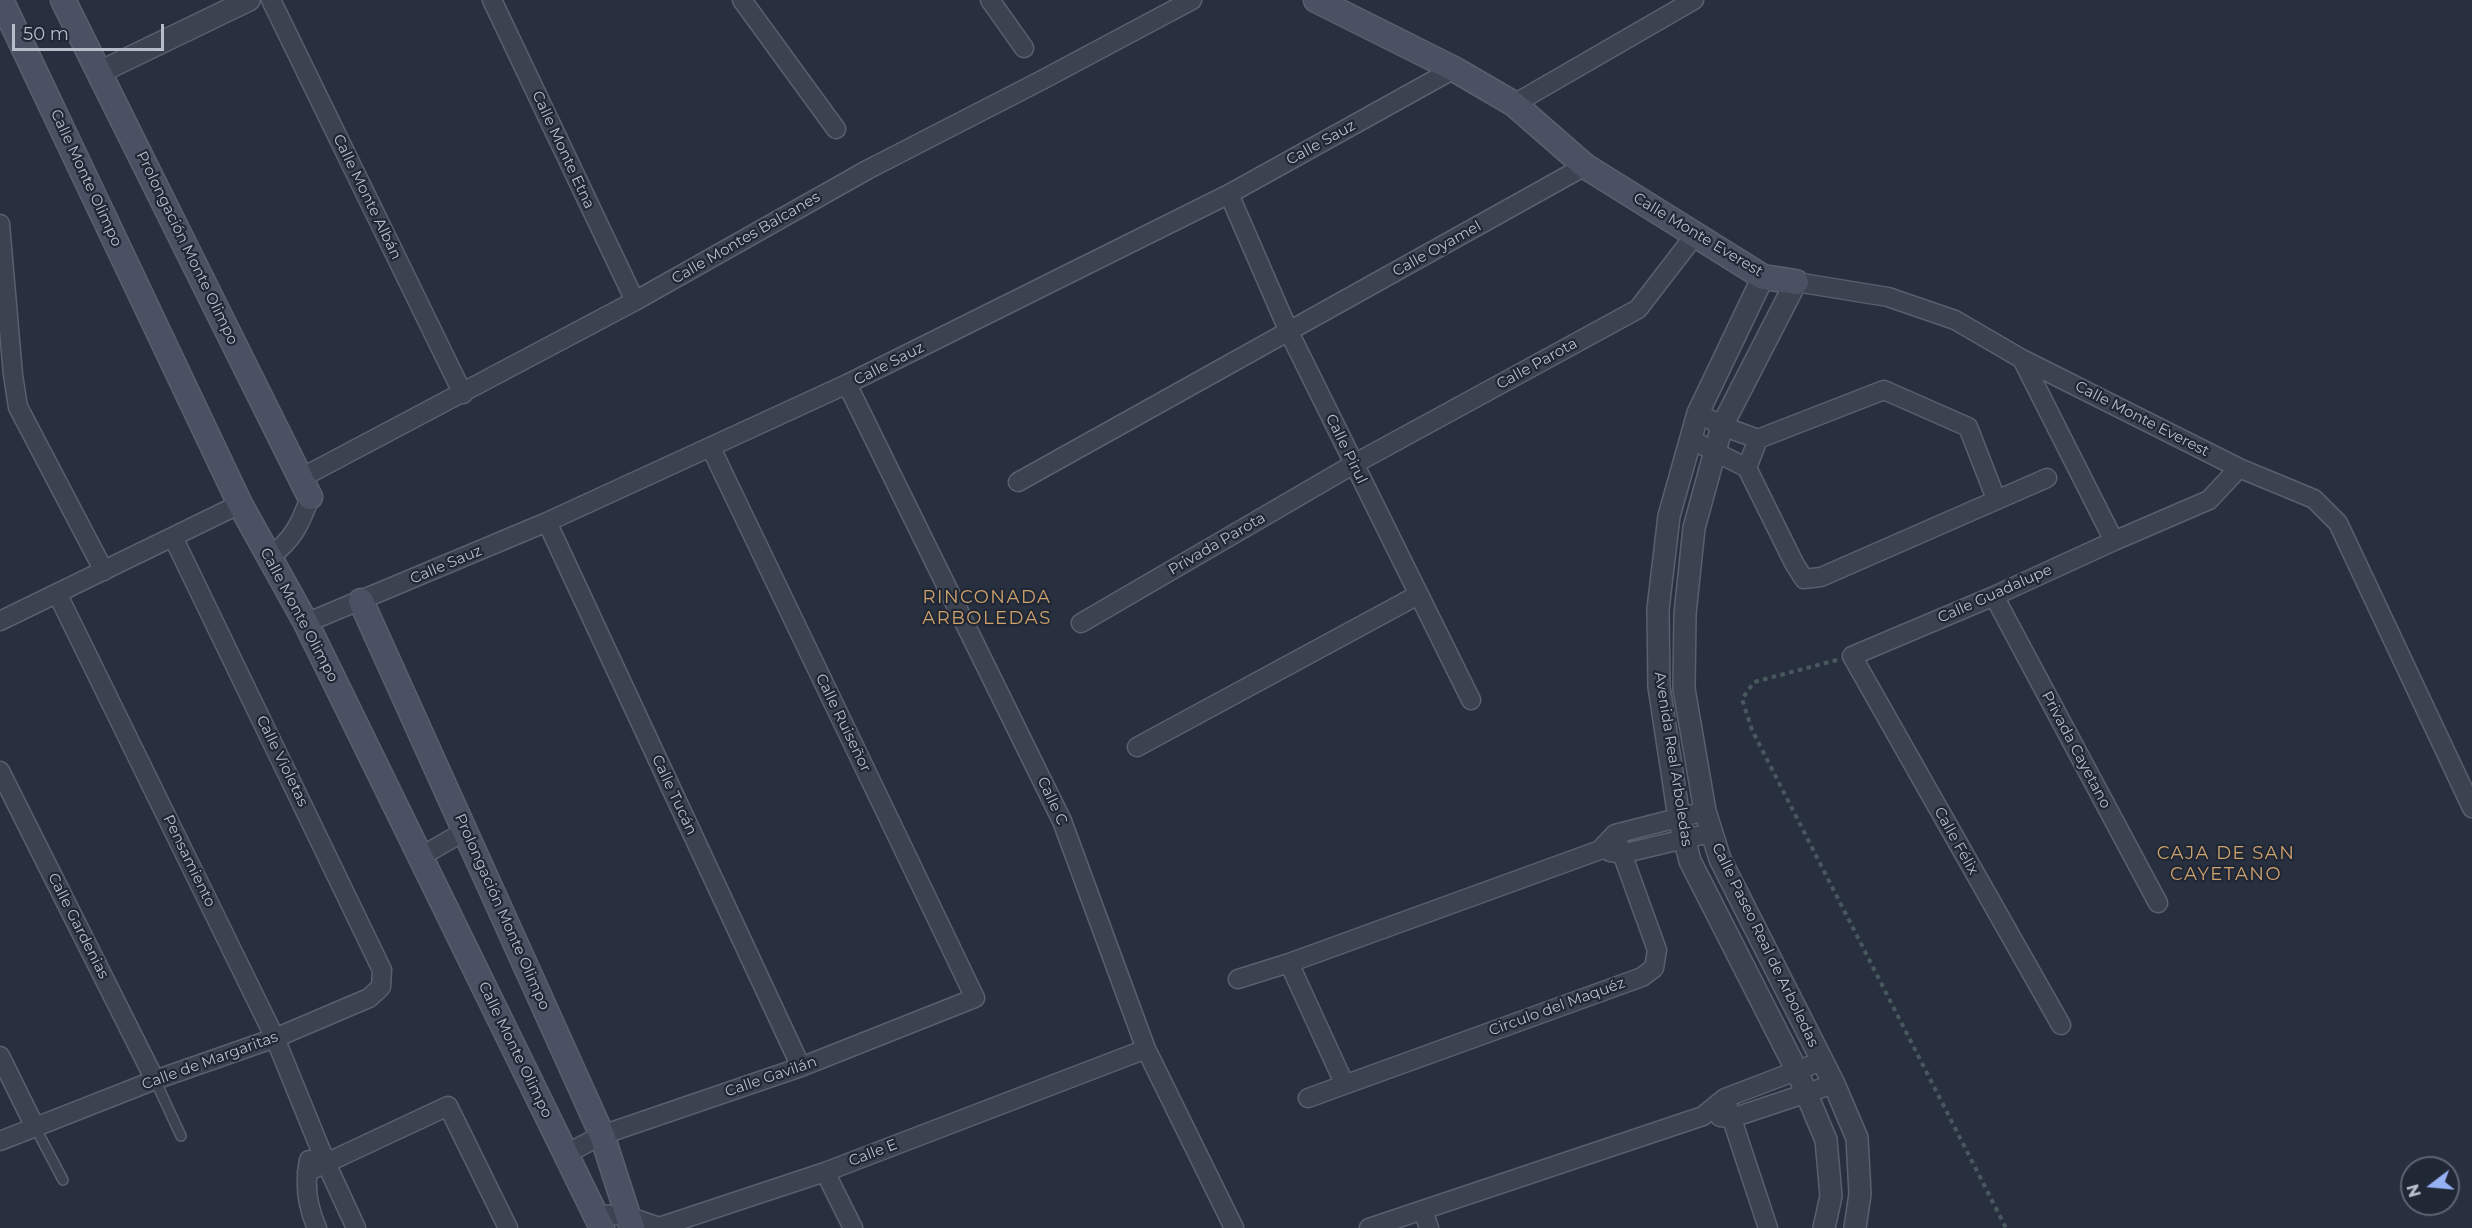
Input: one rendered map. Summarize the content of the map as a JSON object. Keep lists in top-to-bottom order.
{
  "streets": {
    "main road": ["Calle Monte Olimpo", "Calle Monte Everest", "Prolongación Monte Olimpo"],
    "street": [
      "Calle Sauz",
      "Calle Monte Etna",
      "Calle Monte Albán",
      "Calle Montes Balcanes",
      "Calle Oyamel",
      "Calle Parota",
      "Calle Pirul",
      "Privada Parota",
      "Calle Guadalupe",
      "Calle Ruiseñor",
      "Privada Cayetano",
      "Avenida Real Arboledas",
      "Calle Violetas",
      "Calle Tucán",
      "Calle C",
      "Calle Félix",
      "Pensamiento",
      "Calle Gardenias",
      "Calle Paseo Real de Arboledas",
      "Circulo del Maquéz",
      "Calle de Margaritas",
      "Calle Gavilán",
      "Calle E"
    ]
  },
  "crossings": [
    ["Calle Sauz", "Calle Monte Olimpo"],
    ["Calle Sauz", "Calle Monte Everest"],
    ["Calle Sauz", "Prolongación Monte Olimpo"],
    ["Calle Sauz", "Calle Pirul"],
    ["Calle Sauz", "Calle Ruiseñor"],
    ["Calle Sauz", "Calle Tucán"],
    ["Calle Sauz", "Calle C"],
    ["Calle Monte Etna", "Calle Montes Balcanes"],
    ["Calle Monte Olimpo", "Calle Gavilán"],
    ["Calle Monte Olimpo", "Calle E"],
    ["Calle Monte Albán", "Calle Montes Balcanes"],
    ["Calle Monte Everest", "Calle Oyamel"],
    ["Calle Monte Everest", "Calle Parota"],
    ["Calle Monte Everest", "Calle Guadalupe"],
    ["Calle Monte Everest", "Avenida Real Arboledas"],
    ["Calle Monte Everest", "Calle Paseo Real de Arboledas"],
    ["Calle Montes Balcanes", "Prolongación Monte Olimpo"],
    ["Prolongación Monte Olimpo", "Calle Gavilán"],
    ["Prolongación Monte Olimpo", "Calle E"],
    ["Calle Oyamel", "Calle Pirul"],
    ["Calle Parota", "Calle Pirul"],
    ["Calle Parota", "Privada Parota"],
    ["Calle Pirul", "Privada Parota"],
    ["Calle Guadalupe", "Privada Cayetano"],
    ["Calle Guadalupe", "Calle Félix"],
    ["Calle Ruiseñor", "Calle Gavilán"],
    ["Calle Violetas", "Calle de Margaritas"],
    ["Calle Tucán", "Calle Gavilán"],
    ["Calle C", "Calle E"],
    ["Pensamiento", "Calle de Margaritas"],
    ["Calle Gardenias", "Calle de Margaritas"]
  ],
  "districts": ["RINCONADA ARBOLEDAS", "CAJA DE SAN CAYETANO"],
  "scale_bar": "50 m",
  "north": "left"
}
